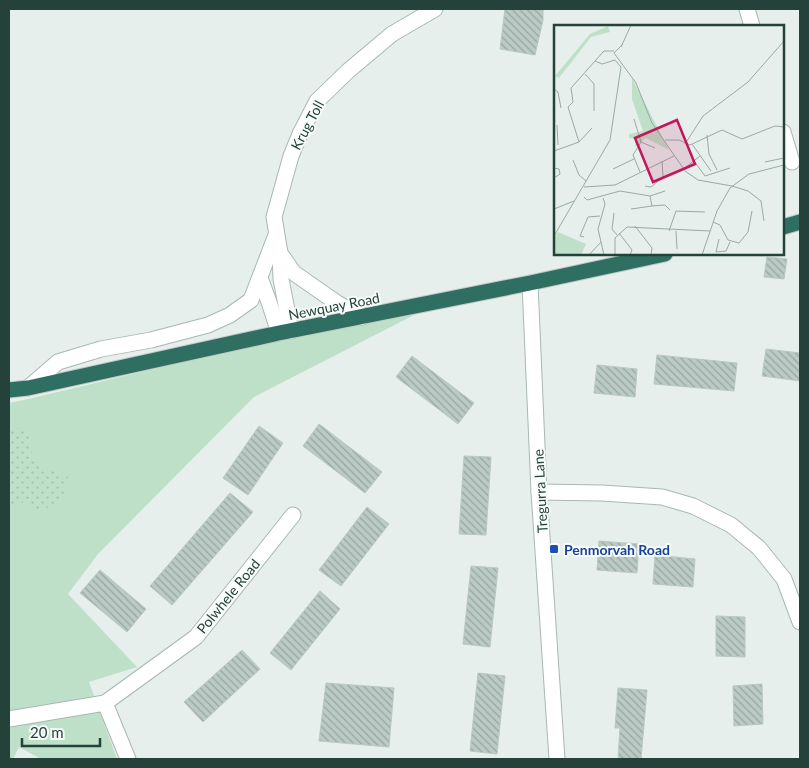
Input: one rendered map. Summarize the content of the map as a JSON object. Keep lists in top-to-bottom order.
{
  "streets": {
    "highway": ["Newquay Road"],
    "street": ["Krug Toll", "Tregurra Lane", "Polwhele Road"]
  },
  "crossings": [
    ["Newquay Road", "Tregurra Lane"]
  ],
  "places": {
    "transit": ["Penmorvah Road"]
  },
  "scale_bar": "20 m"
}
